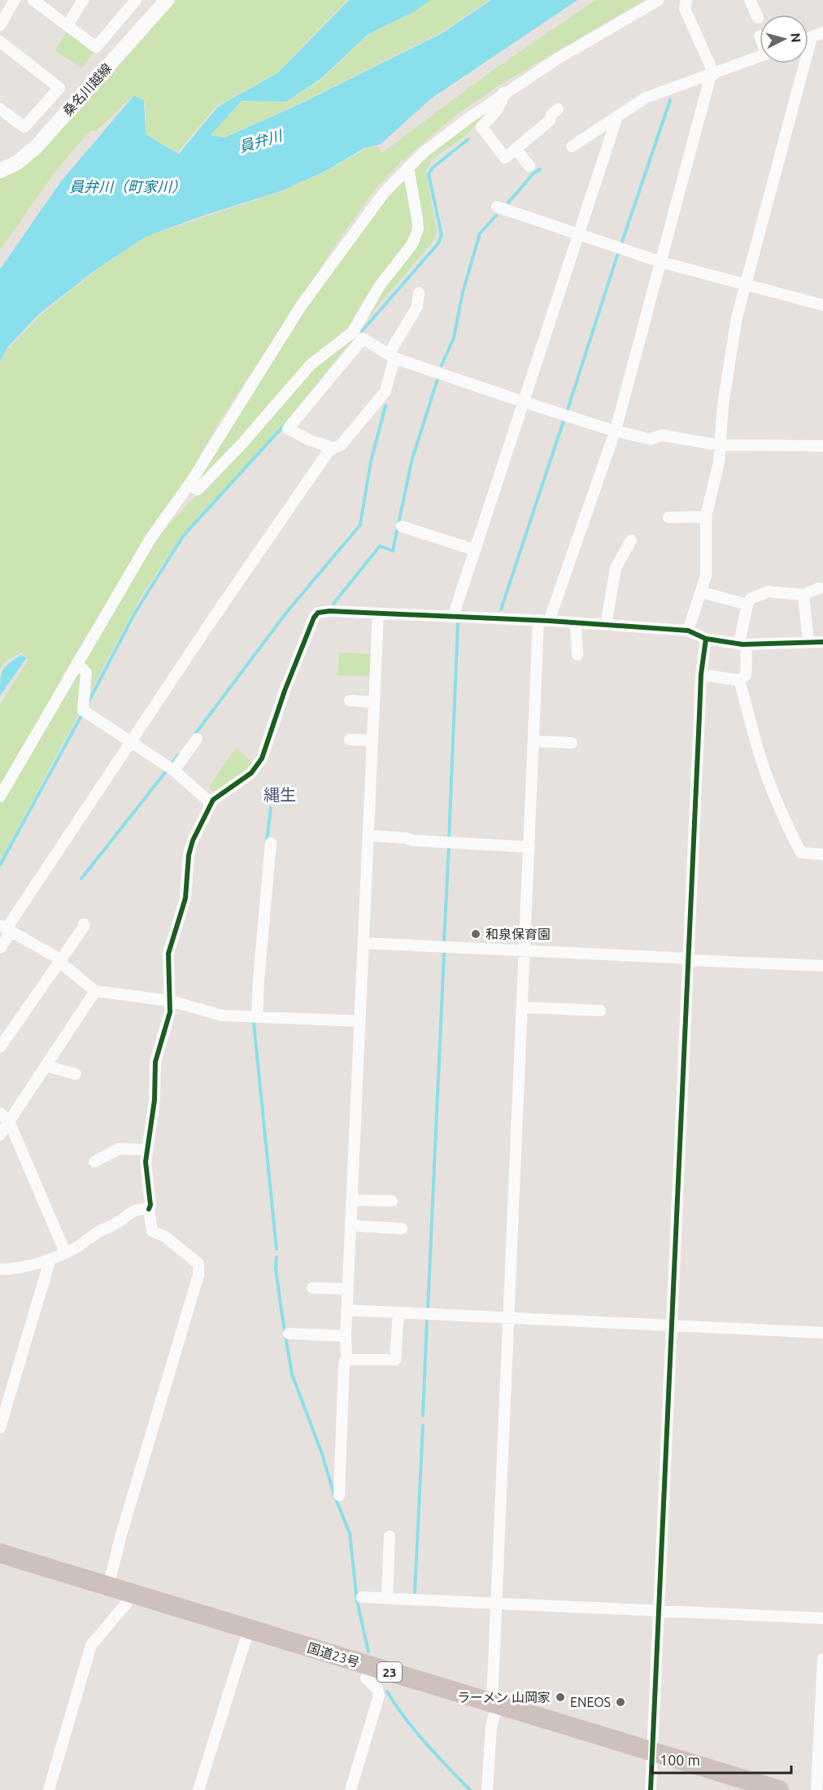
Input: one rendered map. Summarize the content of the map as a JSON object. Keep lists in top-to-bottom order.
{
  "streets": {
    "highway": ["国道23号", "23"],
    "main road": ["桑名川越線"]
  },
  "districts": ["縄生"],
  "water": ["員弁川", "員弁川（町家川）"],
  "places": ["和泉保育園", "ラーメン 山岡家", "ENEOS"],
  "scale_bar": "100 m",
  "north": "right"
}
